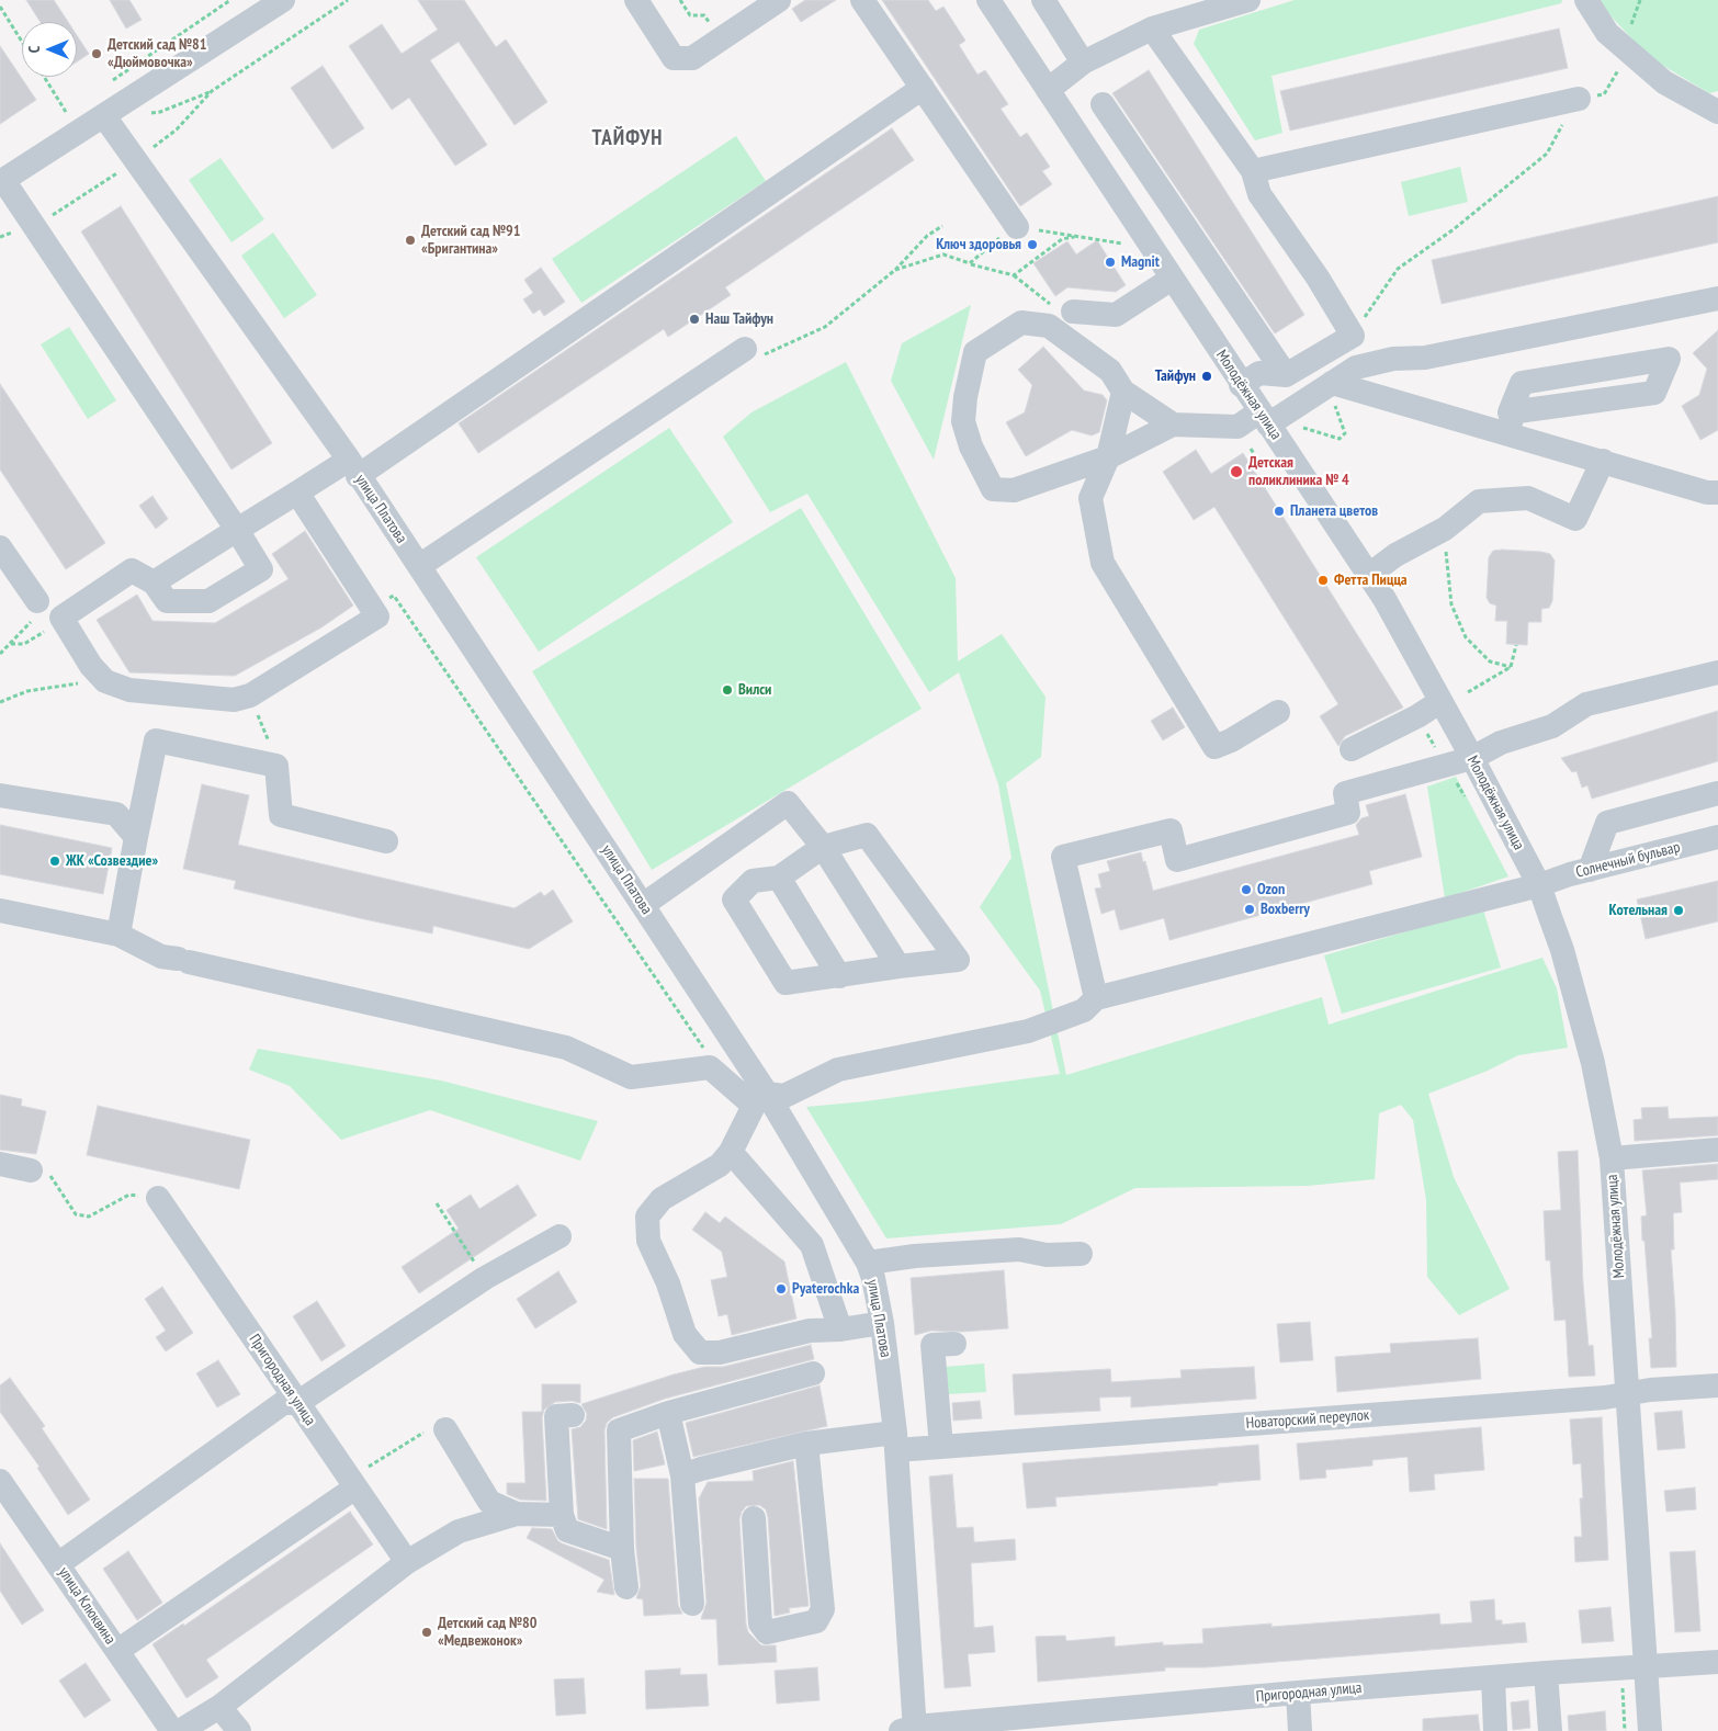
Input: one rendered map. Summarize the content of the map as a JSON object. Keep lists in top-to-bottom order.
{
  "streets": {
    "street": [
      "Молодёжная улица",
      "улица Платова",
      "Солнечный бульвар",
      "Пригородная улица",
      "Новаторский переулок",
      "улица Клюквина"
    ]
  },
  "crossings": [
    ["Молодёжная улица", "Солнечный бульвар"],
    ["Молодёжная улица", "Пригородная улица"],
    ["Молодёжная улица", "Новаторский переулок"],
    ["улица Платова", "Пригородная улица"],
    ["улица Платова", "Новаторский переулок"]
  ],
  "districts": ["ТАЙФУН"],
  "places": [
    "Детский сад №81 «Дюймовочка»",
    "Детский сад №91 «Бригантина»",
    "Ключ здоровья",
    "Magnit",
    "Наш Тайфун",
    "Тайфун",
    "Детская поликлиника № 4",
    "Планета цветов",
    "Фетта Пицца",
    "Вилси",
    "ЖК «Созвездие»",
    "Ozon",
    "Boxberry",
    "Котельная",
    "Pyaterochka",
    "Детский сад №80 «Медвежонок»"
  ],
  "north": "left"
}
